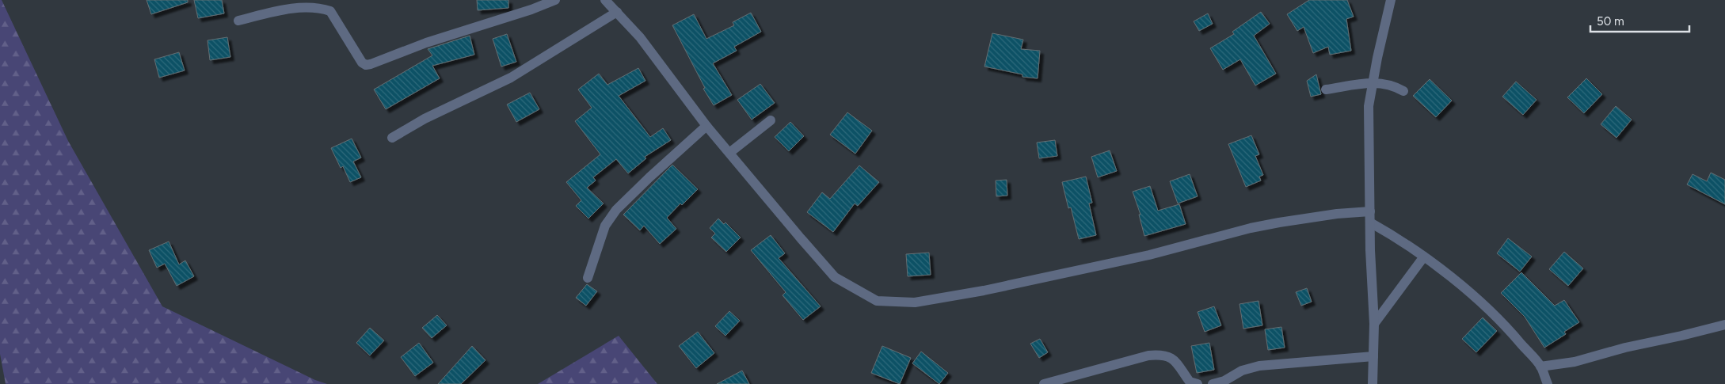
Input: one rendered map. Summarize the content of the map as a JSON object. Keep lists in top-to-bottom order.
{
  "scale_bar": "50 m"
}
